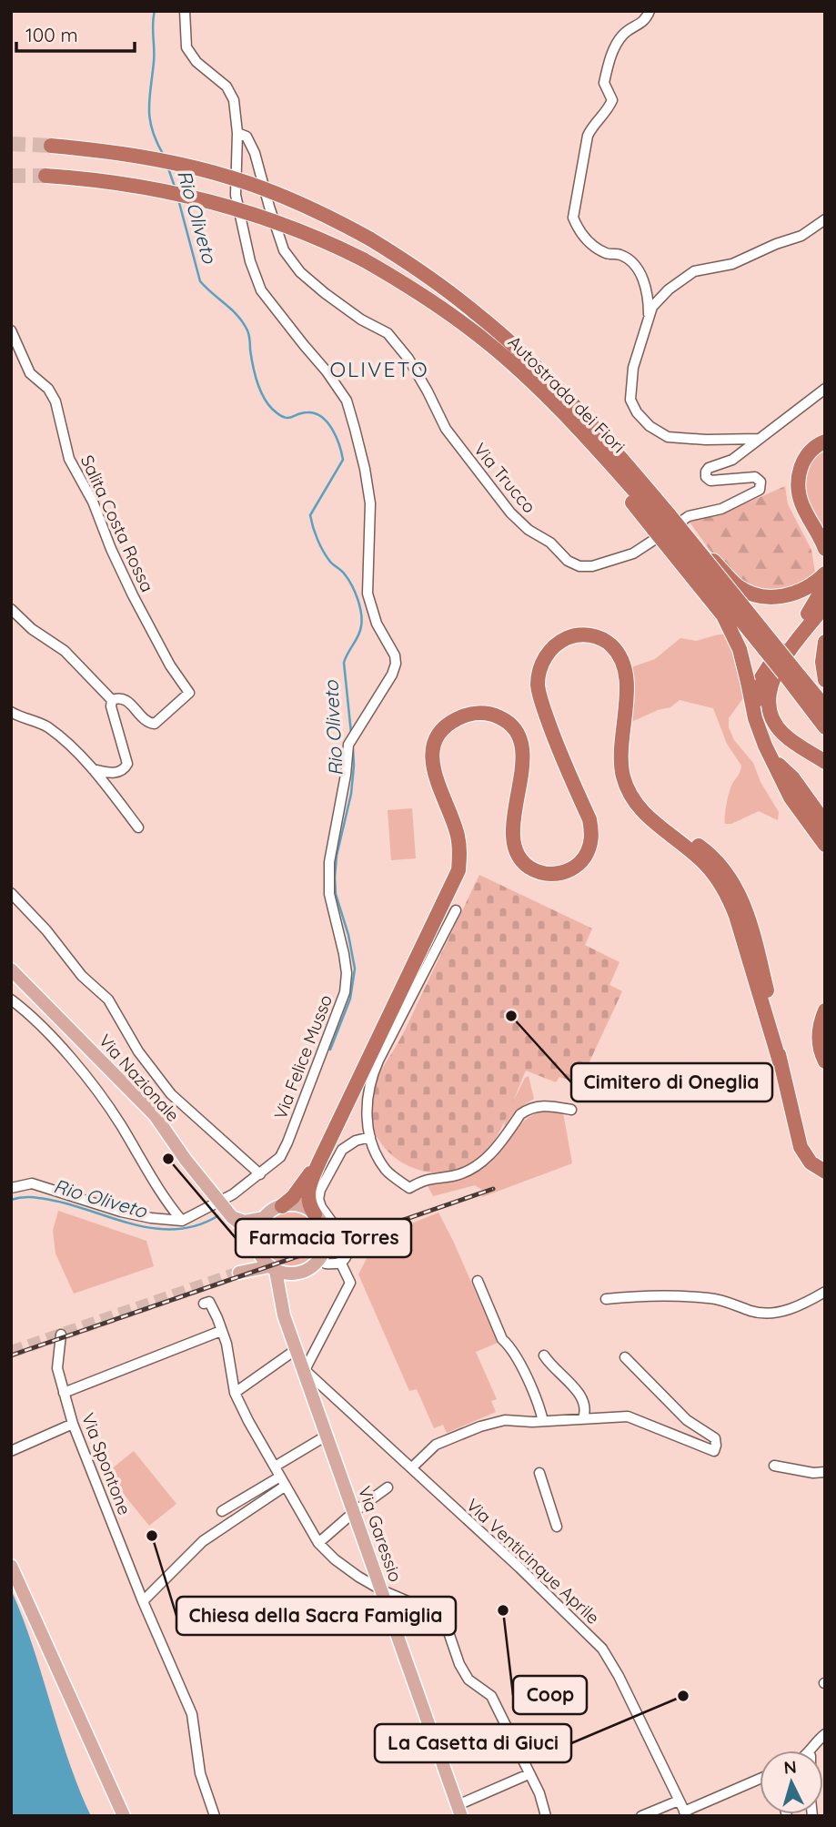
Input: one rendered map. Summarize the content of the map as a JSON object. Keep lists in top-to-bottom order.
{
  "streets": {
    "highway": ["Autostrada dei Fiori"],
    "main road": ["Via Nazionale", "Via Garessio"],
    "street": [
      "Via Trucco",
      "Salita Costa Rossa",
      "Via Felice Musso",
      "Via Spontone",
      "Via Venticinque Aprile"
    ]
  },
  "crossings": [
    ["Via Trucco", "Via Felice Musso"],
    ["Via Felice Musso", "Via Nazionale"],
    ["Via Nazionale", "Via Garessio"],
    ["Via Garessio", "Via Venticinque Aprile"]
  ],
  "districts": ["OLIVETO"],
  "water": ["Rio Oliveto"],
  "places": [
    "Cimitero di Oneglia",
    "Farmacia Torres",
    "Chiesa della Sacra Famiglia",
    "Coop",
    "La Casetta di Giuci"
  ],
  "scale_bar": "100 m",
  "north": "top"
}
